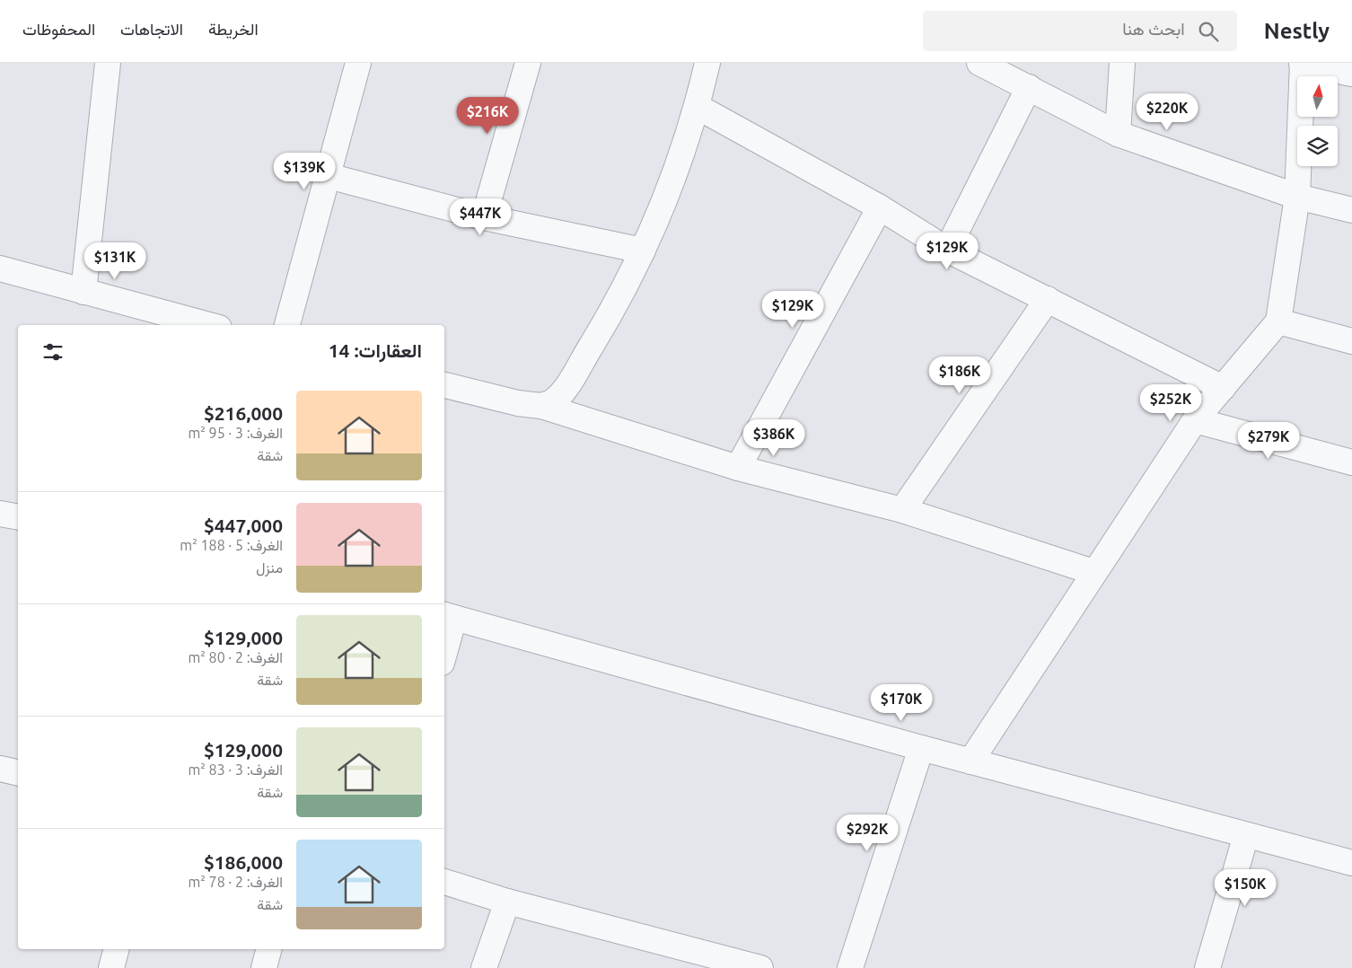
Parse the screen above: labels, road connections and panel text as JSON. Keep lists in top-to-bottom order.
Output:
{
  "north": "top",
  "page": {
    "header": "Nestly",
    "search": "ابحث هنا",
    "nav": ["الخريطة", "الاتجاهات", "المحفوظات"],
    "price": [
      "$220K",
      "$216K",
      "$139K",
      "$447K",
      "$129K",
      "$131K",
      "$129K",
      "$186K",
      "$252K",
      "$386K",
      "$279K",
      "$170K",
      "$292K",
      "$150K"
    ],
    "heading": "العقارات: 14",
    "list": [
      {
        "name": "$216,000",
        "note": "الغرف: 3 · 95 m² · شقة"
      },
      {
        "name": "$447,000",
        "note": "الغرف: 5 · 188 m² · منزل"
      },
      {
        "name": "$129,000",
        "note": "الغرف: 2 · 80 m² · شقة"
      },
      {
        "name": "$129,000",
        "note": "الغرف: 3 · 83 m² · شقة"
      },
      {
        "name": "$186,000",
        "note": "الغرف: 2 · 78 m² · شقة"
      }
    ]
  }
}
